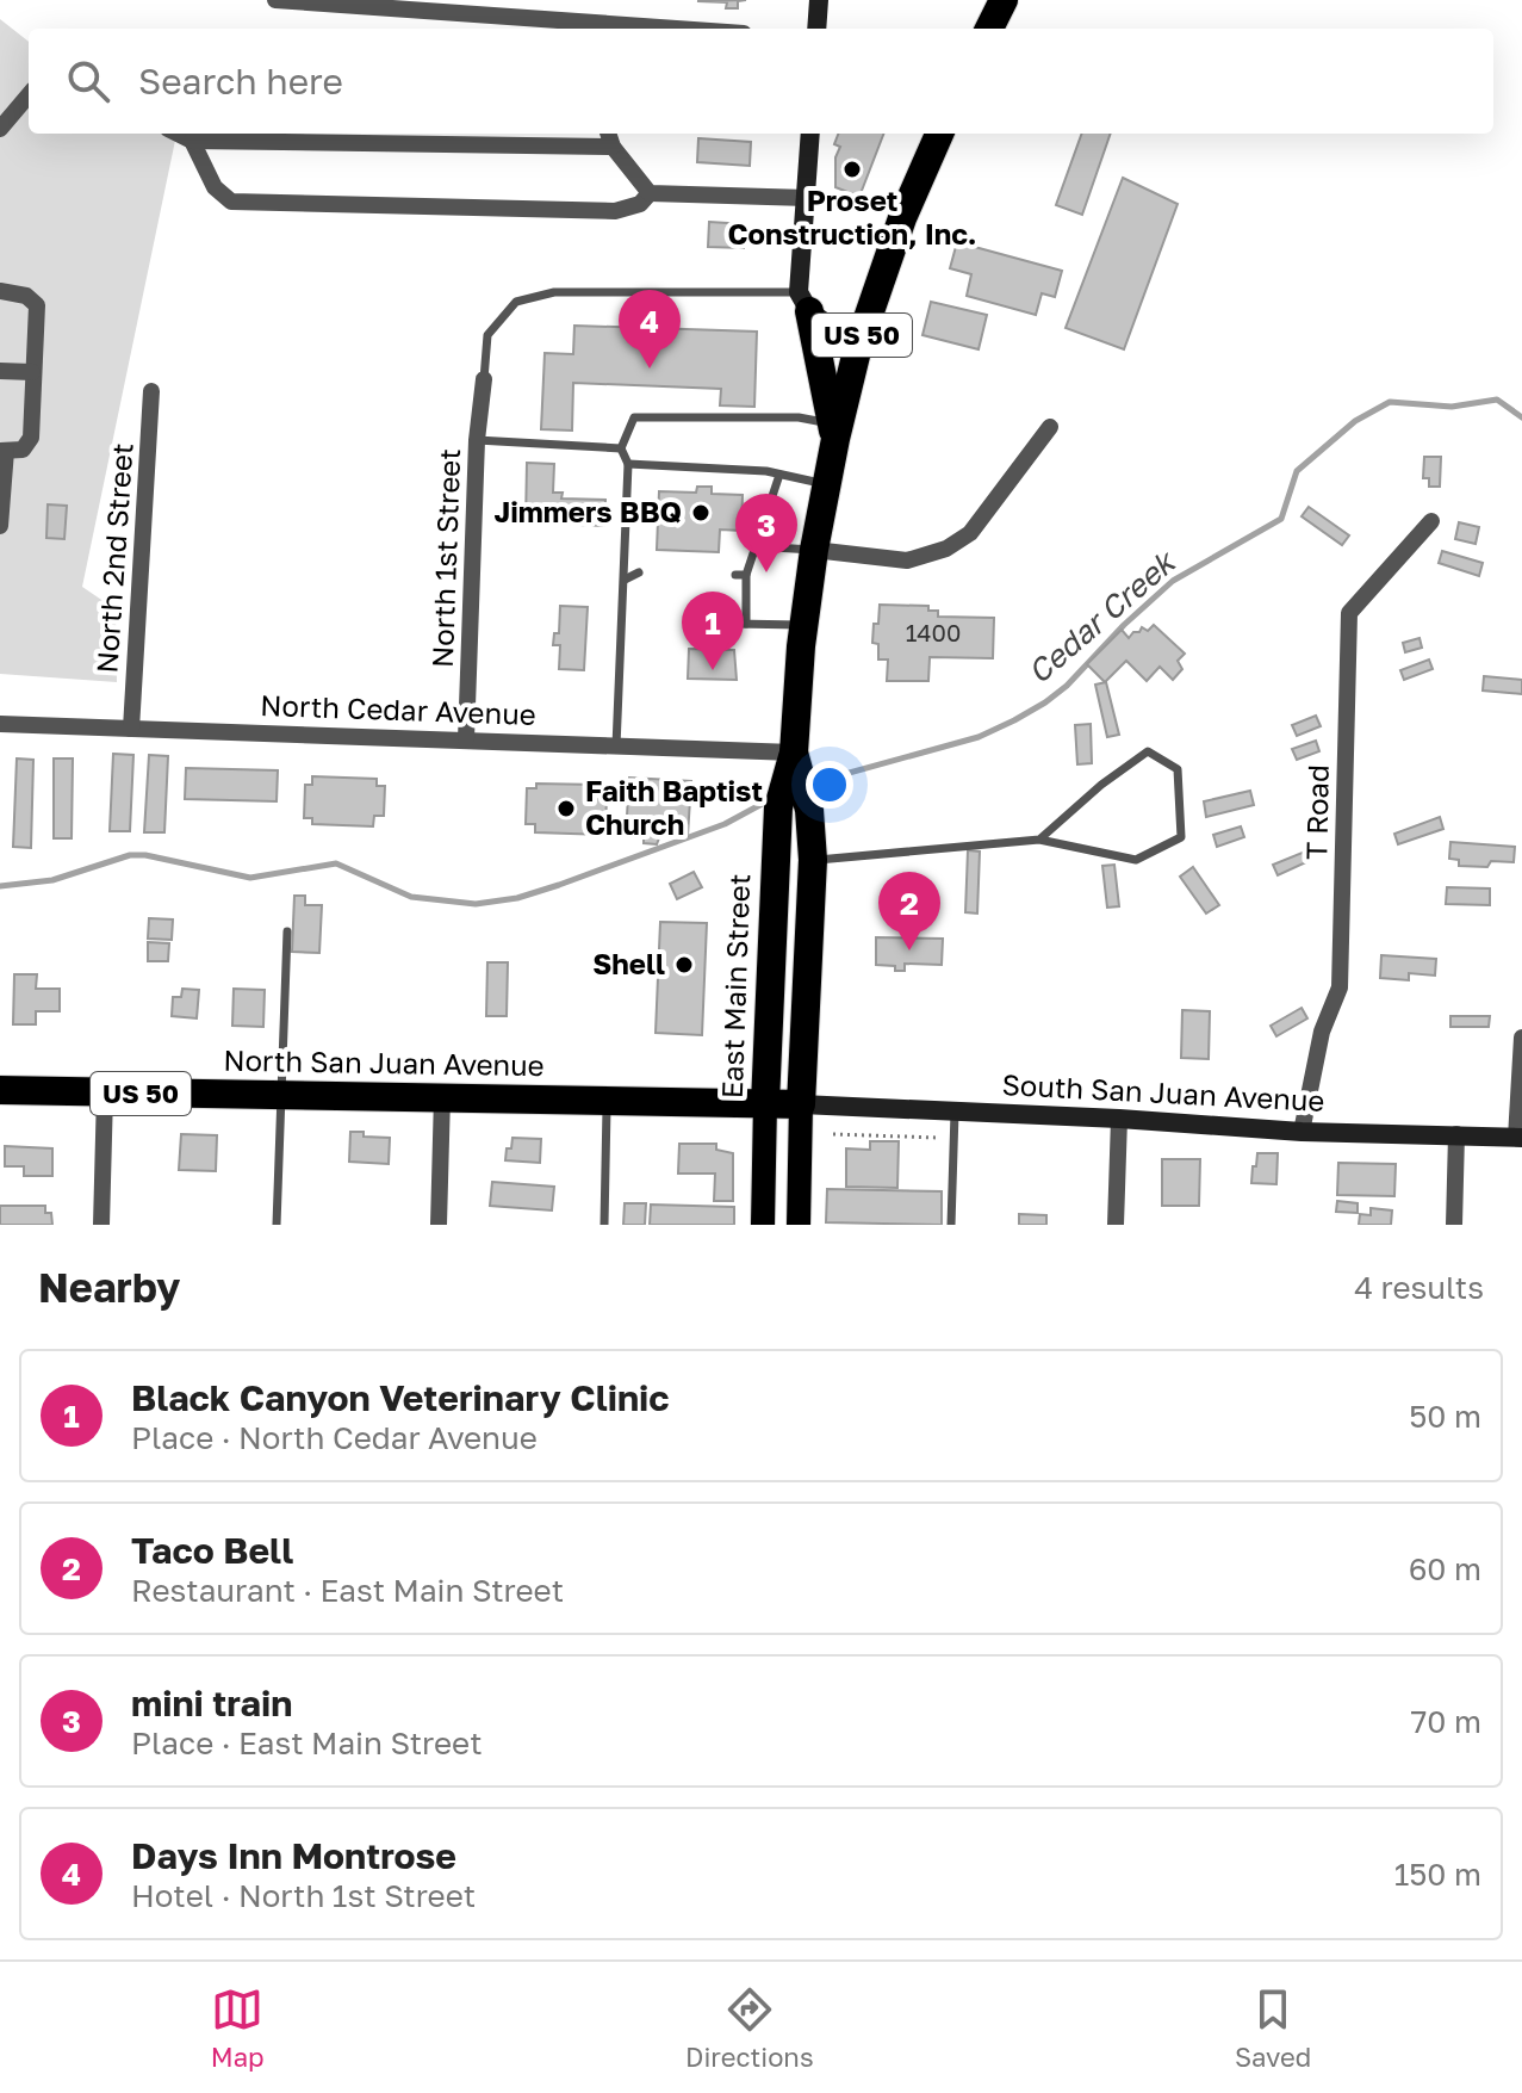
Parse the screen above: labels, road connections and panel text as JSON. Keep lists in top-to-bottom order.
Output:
{
  "streets": {
    "highway": ["US 50", "East Main Street", "North San Juan Avenue"],
    "street": [
      "North 2nd Street",
      "North 1st Street",
      "North Cedar Avenue",
      "T Road",
      "South San Juan Avenue"
    ]
  },
  "crossings": [
    ["US 50", "East Main Street"],
    ["US 50", "North San Juan Avenue"],
    ["US 50", "South San Juan Avenue"],
    ["North 2nd Street", "North Cedar Avenue"],
    ["North 1st Street", "North Cedar Avenue"],
    ["North Cedar Avenue", "East Main Street"],
    ["T Road", "South San Juan Avenue"],
    ["East Main Street", "North San Juan Avenue"],
    ["East Main Street", "South San Juan Avenue"]
  ],
  "water": ["Cedar Creek"],
  "places": [
    "Proset Construction, Inc.",
    "Jimmers BBQ",
    "Faith Baptist Church",
    "Shell"
  ],
  "house_numbers": ["1400"],
  "page": {
    "search": "Search here",
    "pins": [
      "4",
      "3",
      "1",
      "2"
    ],
    "heading": ["Nearby", "4 results"],
    "list": [
      {
        "mark": "1",
        "name": "Black Canyon Veterinary Clinic",
        "note": "Place · North Cedar Avenue",
        "value": "50 m"
      },
      {
        "mark": "2",
        "name": "Taco Bell",
        "note": "Restaurant · East Main Street",
        "value": "60 m"
      },
      {
        "mark": "3",
        "name": "mini train",
        "note": "Place · East Main Street",
        "value": "70 m"
      },
      {
        "mark": "4",
        "name": "Days Inn Montrose",
        "note": "Hotel · North 1st Street",
        "value": "150 m"
      }
    ],
    "nav": ["Map", "Directions", "Saved"]
  }
}
